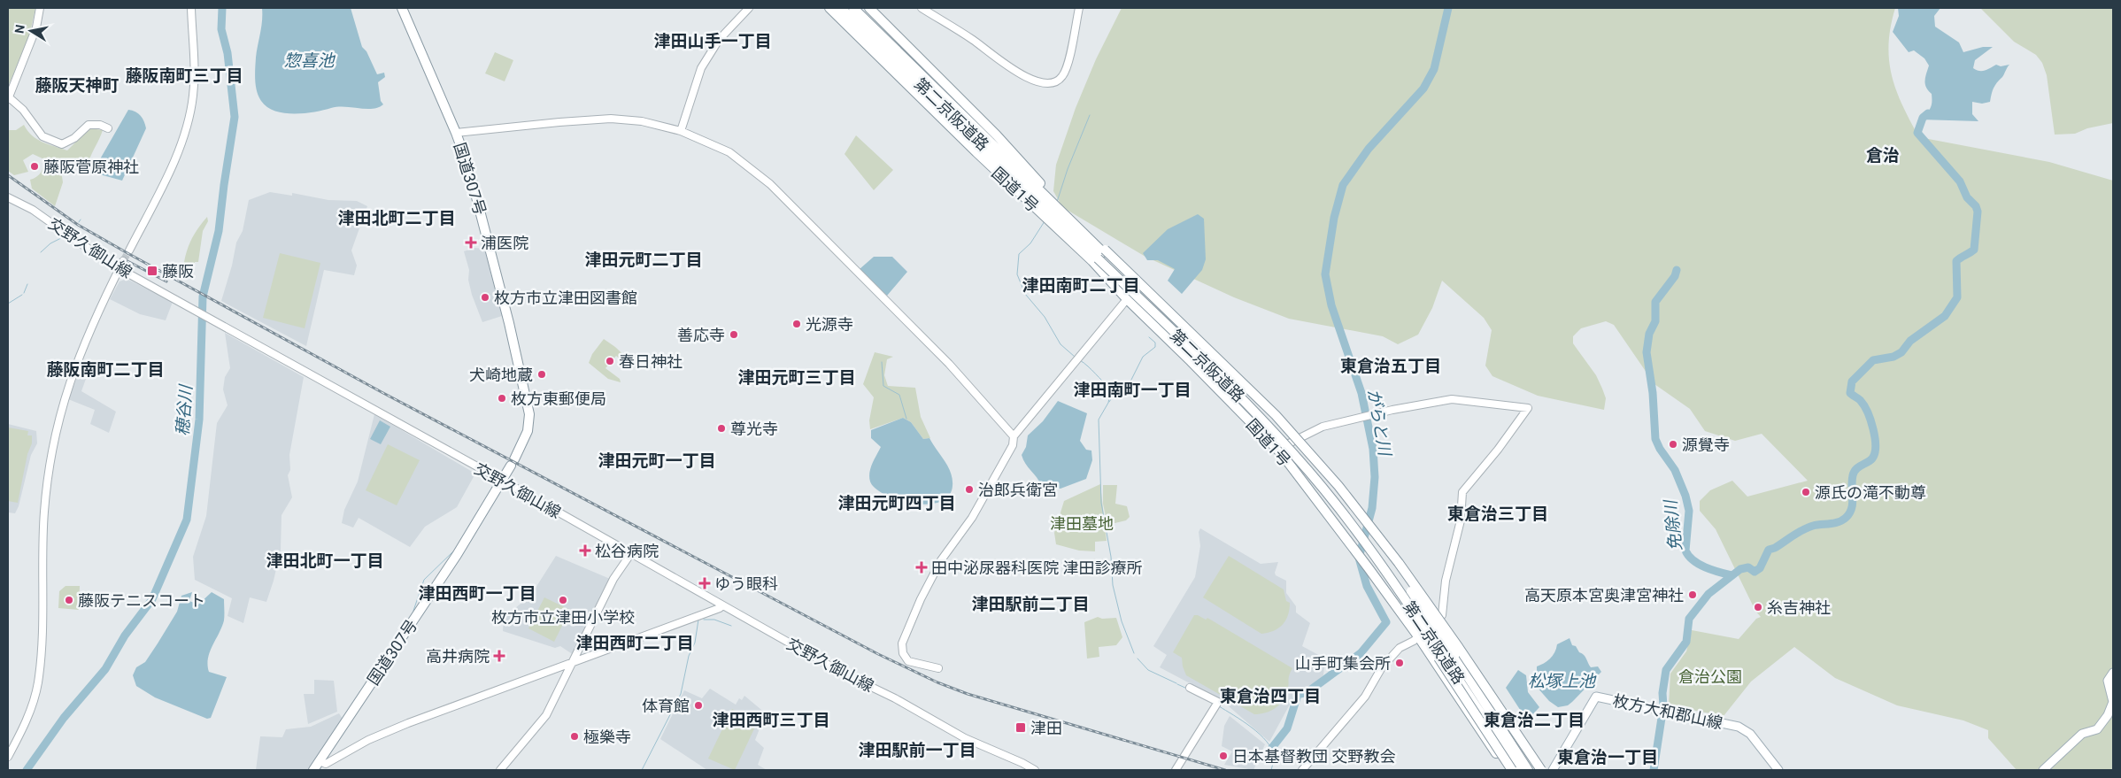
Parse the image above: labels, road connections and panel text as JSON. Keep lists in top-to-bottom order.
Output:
{
  "streets": {
    "highway": ["第二京阪道路", "国道307号", "国道1号"],
    "main road": ["枚方大和郡山線"],
    "street": ["交野久御山線"]
  },
  "crossings": [
    ["第二京阪道路", "国道1号"],
    ["国道307号", "交野久御山線"]
  ],
  "districts": [
    "津田山手一丁目",
    "藤阪南町三丁目",
    "藤阪天神町",
    "倉治",
    "津田北町二丁目",
    "津田元町二丁目",
    "津田南町二丁目",
    "東倉治五丁目",
    "藤阪南町二丁目",
    "津田元町三丁目",
    "津田南町一丁目",
    "津田元町一丁目",
    "津田元町四丁目",
    "東倉治三丁目",
    "津田北町一丁目",
    "津田西町一丁目",
    "津田駅前二丁目",
    "津田西町二丁目",
    "東倉治四丁目",
    "津田西町三丁目",
    "東倉治二丁目",
    "津田駅前一丁目",
    "東倉治一丁目"
  ],
  "water": [
    "惣喜池",
    "穂谷川",
    "がらと川",
    "免除川",
    "松塚上池"
  ],
  "parks": ["津田墓地", "倉治公園"],
  "places": {
    "other": [
      "藤阪菅原神社",
      "枚方市立津田図書館",
      "光源寺",
      "善応寺",
      "春日神社",
      "犬崎地蔵",
      "枚方東郵便局",
      "尊光寺",
      "源覺寺",
      "治郎兵衛宮",
      "源氏の滝不動尊",
      "高天原本宮奥津宮神社",
      "藤阪テニスコート",
      "枚方市立津田小学校",
      "糸吉神社",
      "山手町集会所",
      "体育館",
      "極樂寺",
      "日本基督教団 交野教会"
    ],
    "health": [
      "浦医院",
      "松谷病院",
      "田中泌尿器科医院 津田診療所",
      "ゆう眼科",
      "高井病院"
    ],
    "transit": ["藤阪", "津田"]
  },
  "north": "left"
}
